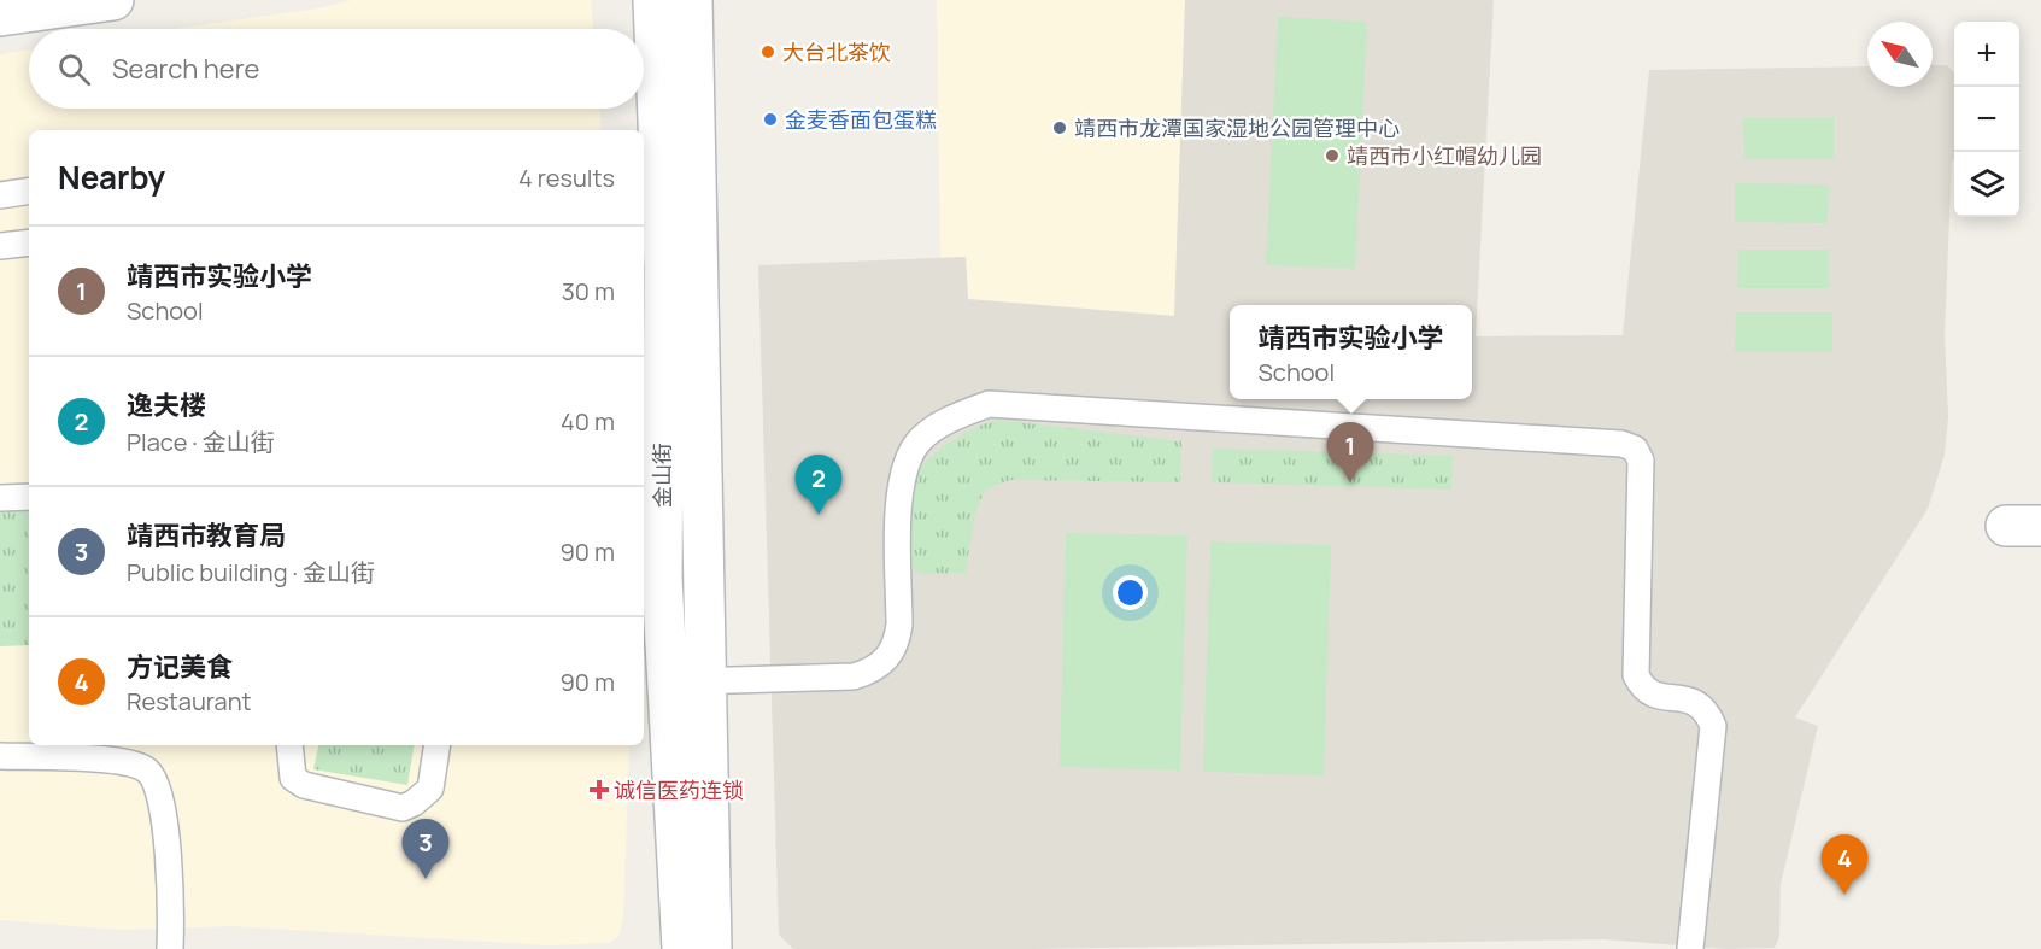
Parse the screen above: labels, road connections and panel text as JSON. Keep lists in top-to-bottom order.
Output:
{
  "streets": {
    "main road": ["金山街"]
  },
  "places": {
    "other": [
      "大台北茶饮",
      "金麦香面包蛋糕",
      "靖西市龙潭国家湿地公园管理中心",
      "靖西市小红帽幼儿园"
    ],
    "health": ["诚信医药连锁"]
  },
  "north": "top left",
  "page": {
    "map_buttons": ["+", "−"],
    "search": "Search here",
    "heading": ["Nearby", "4 results"],
    "list": [
      {
        "mark": "1",
        "name": "靖西市实验小学",
        "note": "School",
        "value": "30 m"
      },
      {
        "mark": "2",
        "name": "逸夫楼",
        "note": "Place · 金山街",
        "value": "40 m"
      },
      {
        "mark": "3",
        "name": "靖西市教育局",
        "note": "Public building · 金山街",
        "value": "90 m"
      },
      {
        "mark": "4",
        "name": "方记美食",
        "note": "Restaurant",
        "value": "90 m"
      }
    ],
    "popup": ["靖西市实验小学", "School"],
    "pins": [
      "1",
      "2",
      "3",
      "4"
    ]
  }
}
